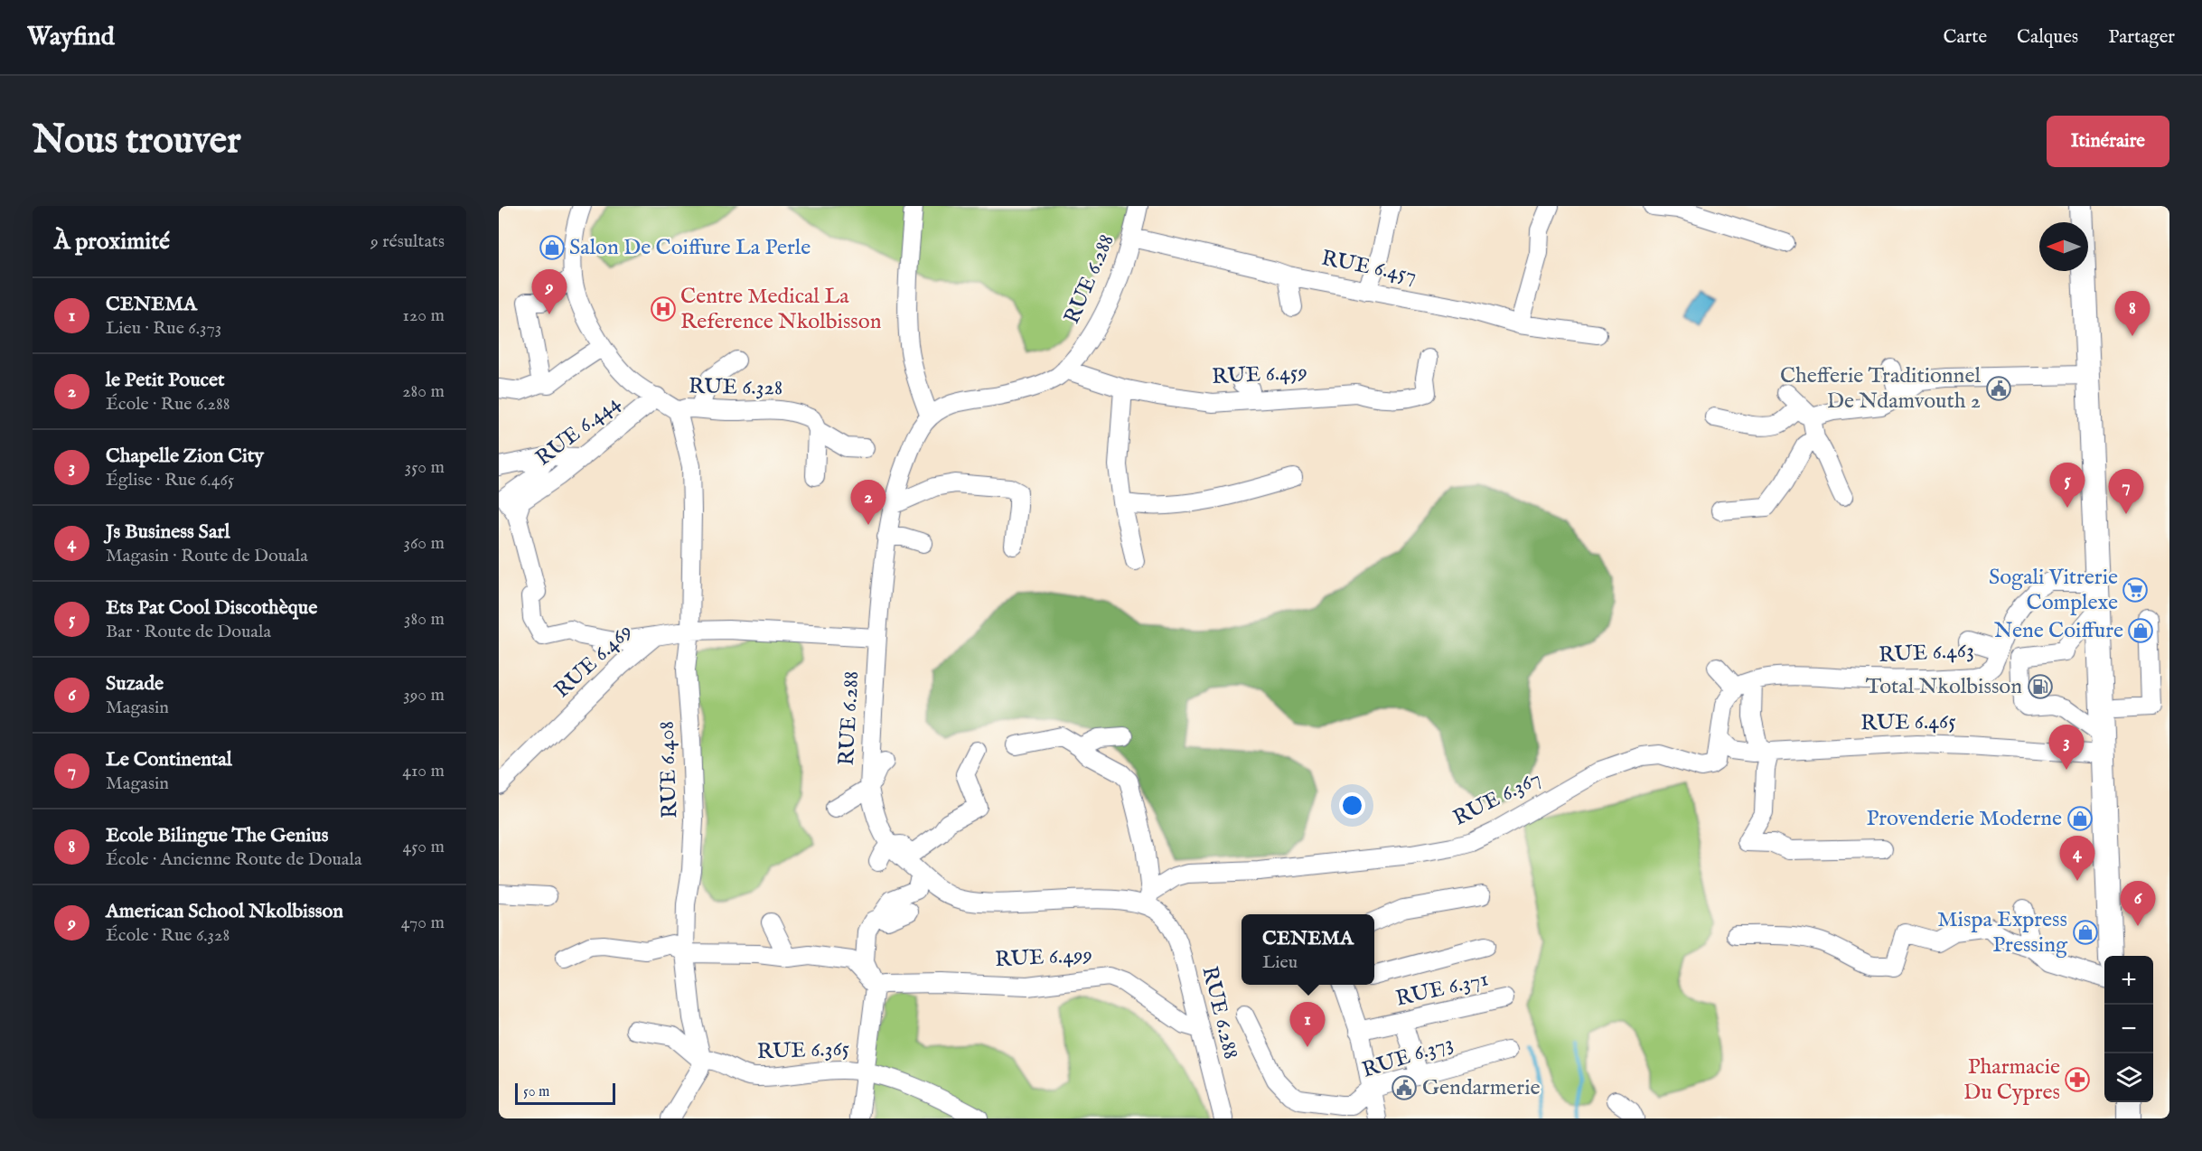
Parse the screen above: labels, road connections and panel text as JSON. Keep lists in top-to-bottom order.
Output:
{
  "streets": {
    "street": [
      "RUE 6.457",
      "RUE 6.288",
      "RUE 6.459",
      "RUE 6.328",
      "RUE 6.444",
      "RUE 6.463",
      "RUE 6.469",
      "RUE 6.465",
      "RUE 6.408",
      "RUE 6.367",
      "RUE 6.499",
      "RUE 6.371",
      "RUE 6.365",
      "RUE 6.373"
    ]
  },
  "crossings": [
    ["RUE 6.457", "RUE 6.288"],
    ["RUE 6.288", "RUE 6.459"],
    ["RUE 6.288", "RUE 6.469"],
    ["RUE 6.288", "RUE 6.367"],
    ["RUE 6.288", "RUE 6.499"],
    ["RUE 6.328", "RUE 6.444"],
    ["RUE 6.328", "RUE 6.408"],
    ["RUE 6.463", "RUE 6.367"],
    ["RUE 6.469", "RUE 6.408"],
    ["RUE 6.465", "RUE 6.367"],
    ["RUE 6.408", "RUE 6.365"]
  ],
  "places": {
    "shop": [
      "Salon De Coiffure La Perle",
      "Nene Coiffure",
      "Provenderie Moderne",
      "Mispa Express Pressing"
    ],
    "hospital": ["Centre Medical La Reference Nkolbisson"],
    "public building": ["Chefferie Traditionnel De Ndamvouth 2", "Gendarmerie"],
    "supermarket": ["Sogali Vitrerie Complexe"],
    "fuel station": ["Total Nkolbisson"],
    "pharmacy": ["Pharmacie Du Cypres"]
  },
  "scale_bar": "50 m",
  "north": "left",
  "page": {
    "header": "Wayfind",
    "nav": ["Carte", "Calques", "Partager"],
    "buttons": "Itinéraire",
    "title": "Nous trouver",
    "heading": ["À proximité", "9 résultats"],
    "pins": [
      "9",
      "8",
      "5",
      "7",
      "2",
      "3",
      "4",
      "6",
      "1"
    ],
    "list": [
      {
        "mark": "1",
        "name": "CENEMA",
        "note": "Lieu · Rue 6.373",
        "value": "120 m"
      },
      {
        "mark": "2",
        "name": "le Petit Poucet",
        "note": "École · Rue 6.288",
        "value": "280 m"
      },
      {
        "mark": "3",
        "name": "Chapelle Zion City",
        "note": "Église · Rue 6.465",
        "value": "350 m"
      },
      {
        "mark": "4",
        "name": "Js Business Sarl",
        "note": "Magasin · Route de Douala",
        "value": "360 m"
      },
      {
        "mark": "5",
        "name": "Ets Pat Cool Discothèque",
        "note": "Bar · Route de Douala",
        "value": "380 m"
      },
      {
        "mark": "6",
        "name": "Suzade",
        "note": "Magasin",
        "value": "390 m"
      },
      {
        "mark": "7",
        "name": "Le Continental",
        "note": "Magasin",
        "value": "410 m"
      },
      {
        "mark": "8",
        "name": "Ecole Bilingue The Genius",
        "note": "École · Ancienne Route de Douala",
        "value": "450 m"
      },
      {
        "mark": "9",
        "name": "American School Nkolbisson",
        "note": "École · Rue 6.328",
        "value": "470 m"
      }
    ],
    "popup": ["CENEMA", "Lieu"],
    "map_buttons": ["+", "−"],
    "scale": "50 m"
  }
}
